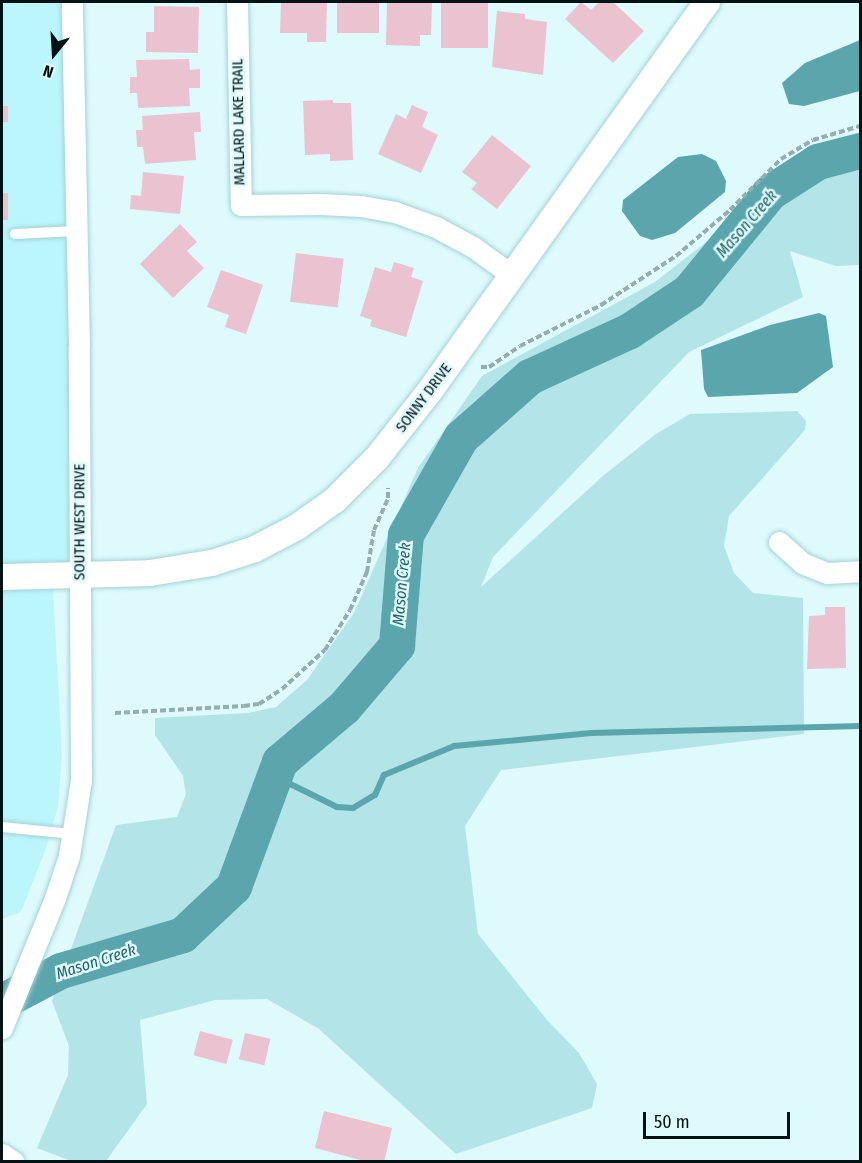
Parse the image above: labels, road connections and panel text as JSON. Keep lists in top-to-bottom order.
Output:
{
  "streets": {
    "street": ["MALLARD LAKE TRAIL", "SONNY DRIVE", "SOUTH WEST DRIVE"]
  },
  "crossings": [
    ["MALLARD LAKE TRAIL", "SONNY DRIVE"],
    ["SONNY DRIVE", "SOUTH WEST DRIVE"]
  ],
  "water": ["Mason Creek"],
  "scale_bar": "50 m",
  "north": "bottom"
}
